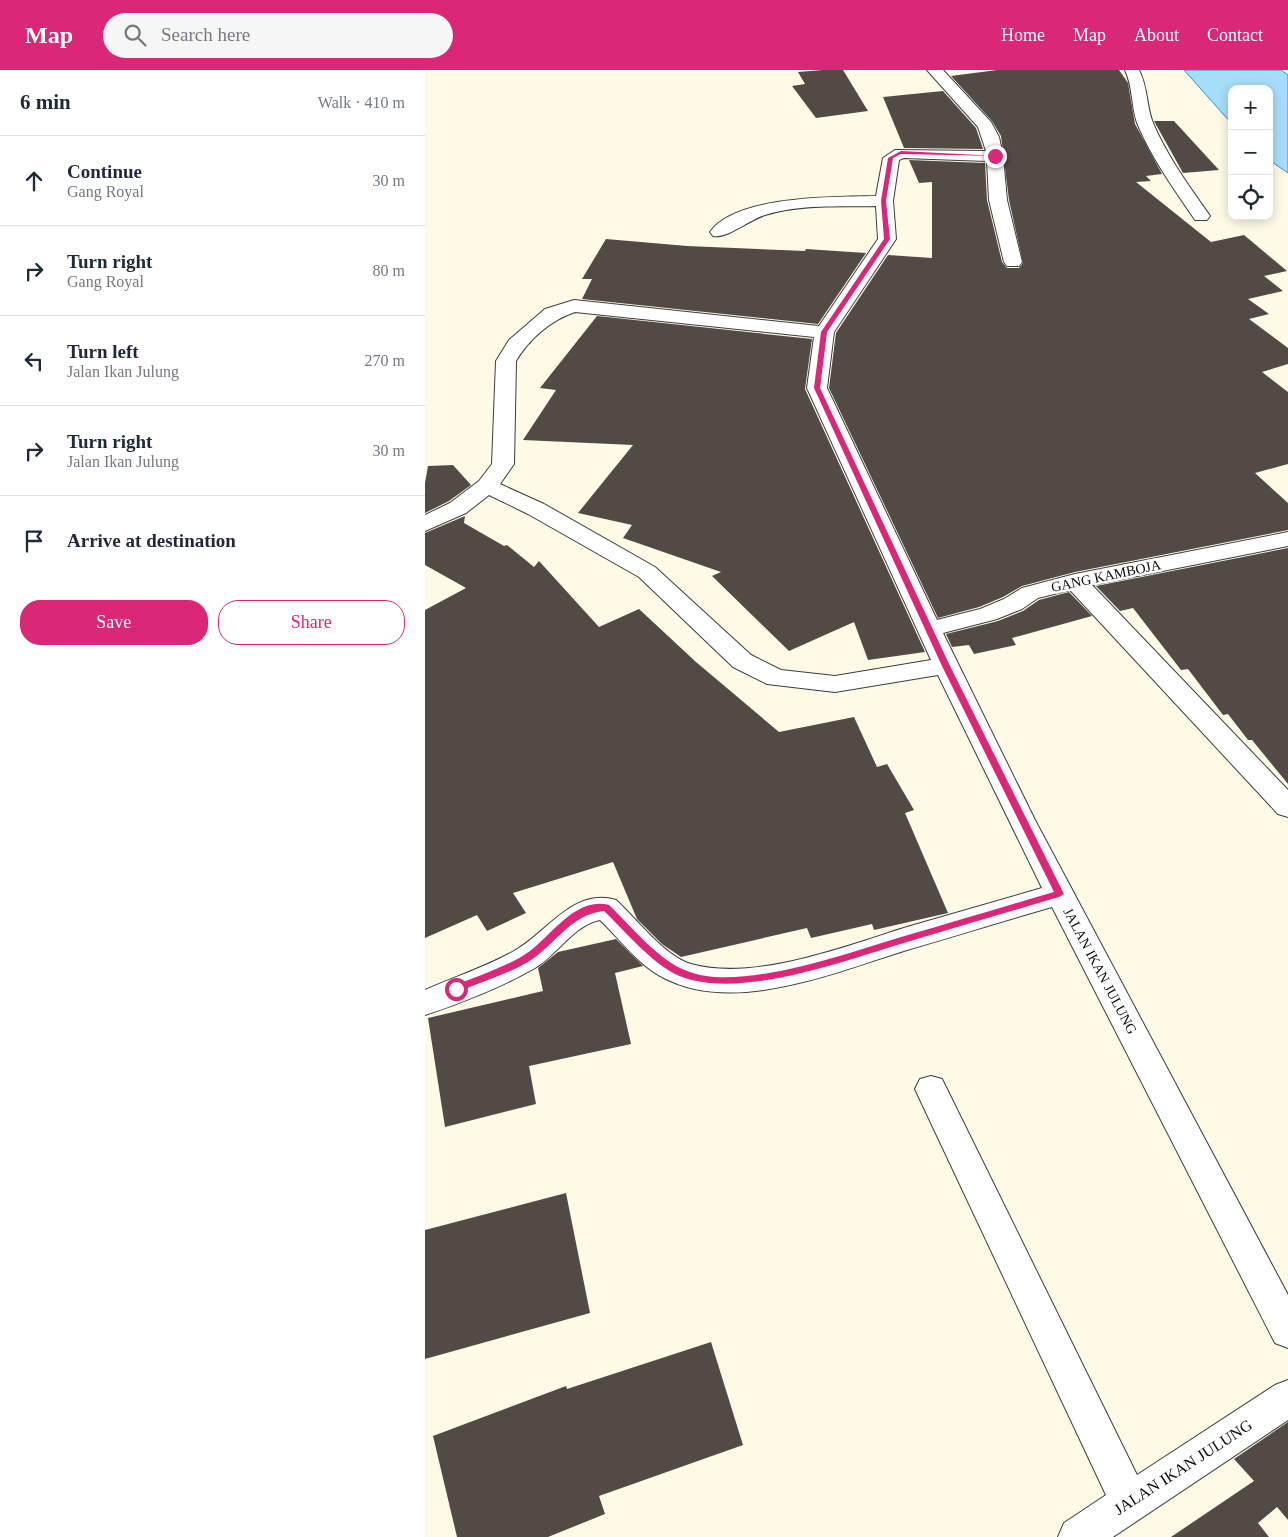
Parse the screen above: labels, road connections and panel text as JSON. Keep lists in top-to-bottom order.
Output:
{
  "streets": {
    "street": ["GANG KAMBOJA", "JALAN IKAN JULUNG"]
  },
  "crossings": [
    ["GANG KAMBOJA", "JALAN IKAN JULUNG"]
  ],
  "page": {
    "header": "Map",
    "search": "Search here",
    "nav": [
      "Home",
      "Map",
      "About",
      "Contact"
    ],
    "heading": ["6 min", "Walk · 410 m"],
    "map_buttons": ["+", "−"],
    "list": [
      ["Continue", "Gang Royal", "30 m"],
      ["Turn right", "Gang Royal", "80 m"],
      ["Turn left", "Jalan Ikan Julung", "270 m"],
      ["Turn right", "Jalan Ikan Julung", "30 m"],
      "Arrive at destination"
    ],
    "buttons": ["Save", "Share"]
  }
}
